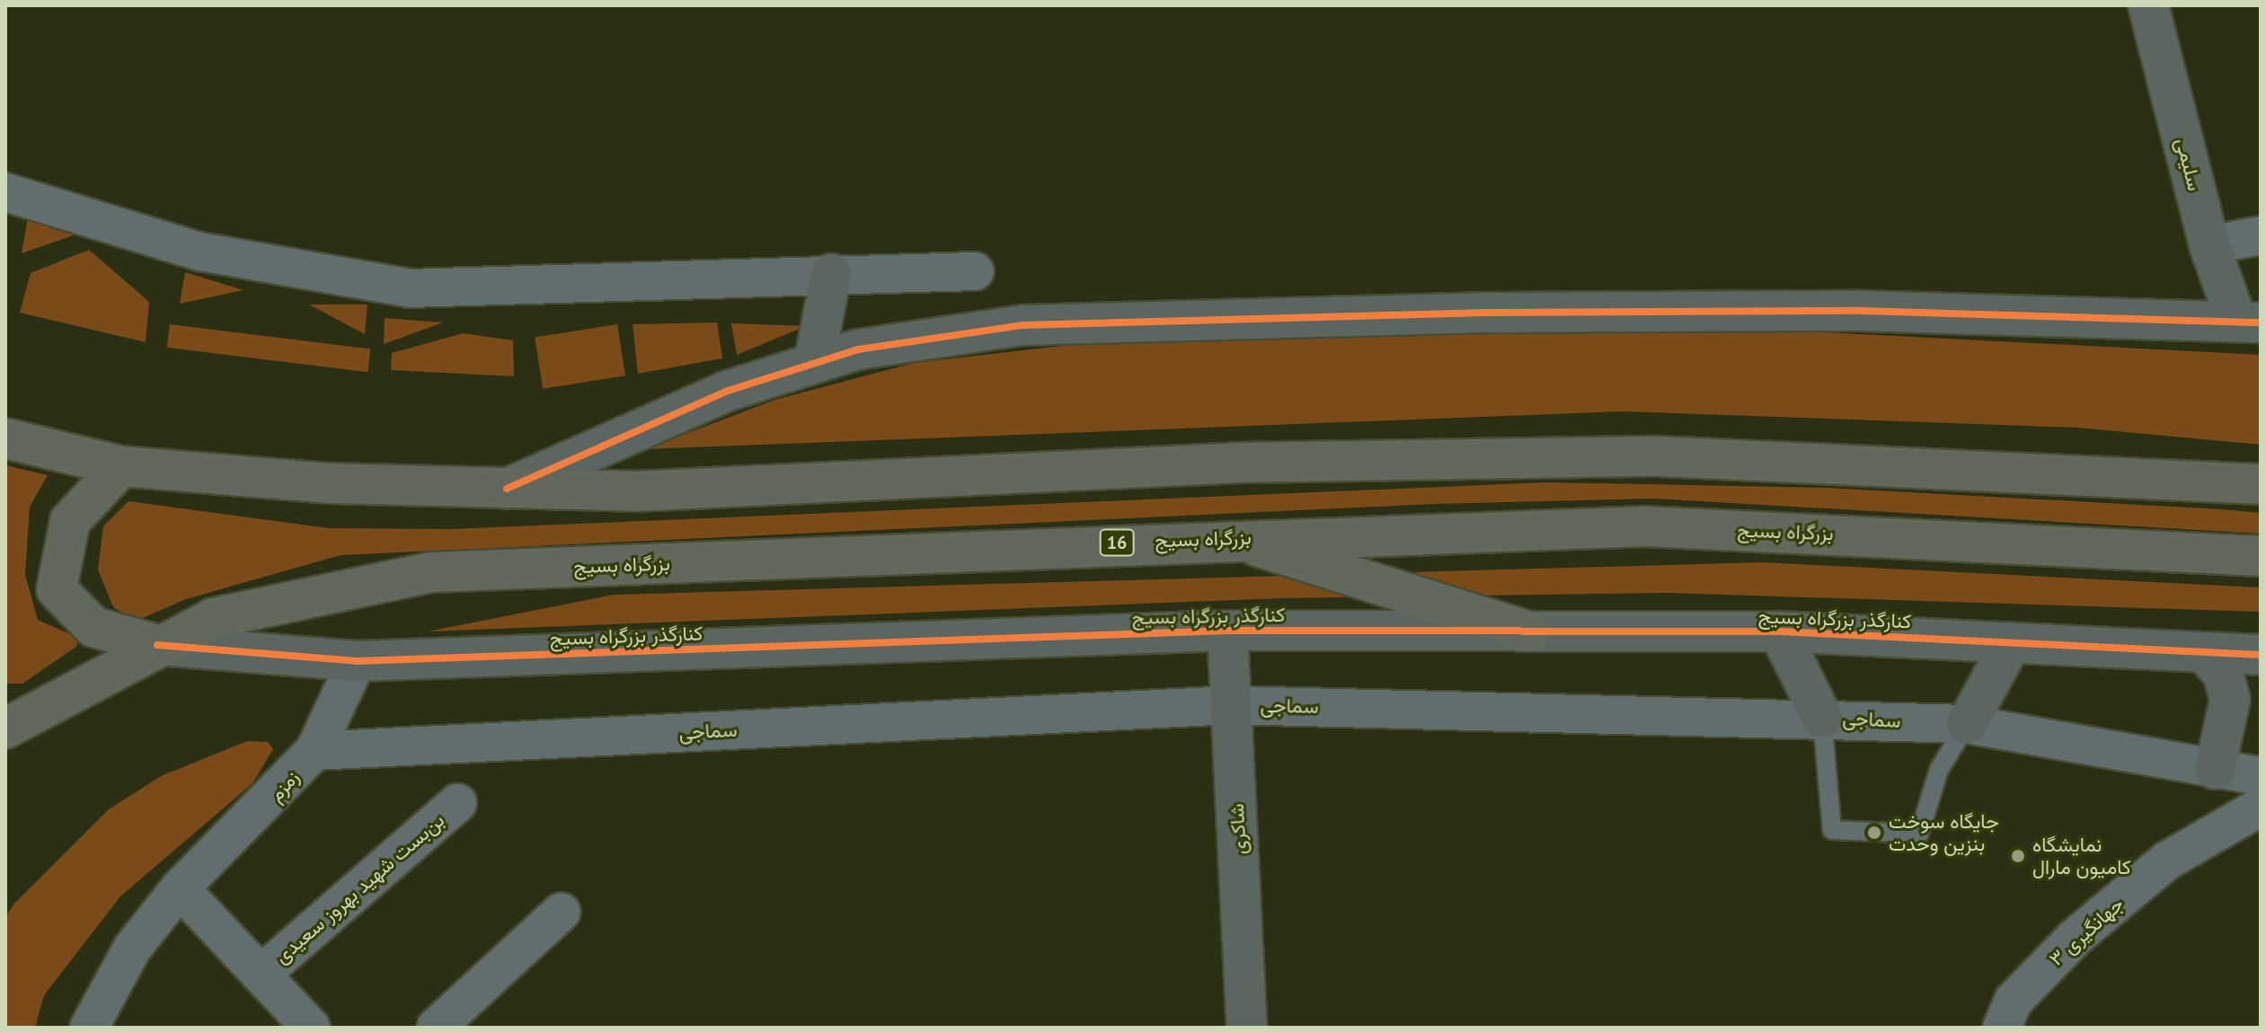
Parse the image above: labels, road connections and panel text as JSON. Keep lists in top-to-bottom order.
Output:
{
  "streets": {
    "highway": ["بزرگراه بسیج", "16"],
    "street": [
      "سلیمی",
      "کنارگذر بزرگراه بسیج",
      "سماجی",
      "زمزم",
      "شاکری",
      "بن‌بست شهید بهروز سعیدی",
      "جهانگیری ۳"
    ]
  },
  "crossings": [
    ["بزرگراه بسیج", "کنارگذر بزرگراه بسیج"],
    ["کنارگذر بزرگراه بسیج", "زمزم"],
    ["کنارگذر بزرگراه بسیج", "شاکری"],
    ["سماجی", "زمزم"],
    ["سماجی", "شاکری"]
  ],
  "places": ["جایگاه سوخت بنزین وحدت", "نمایشگاه کامیون مارال"]
}
